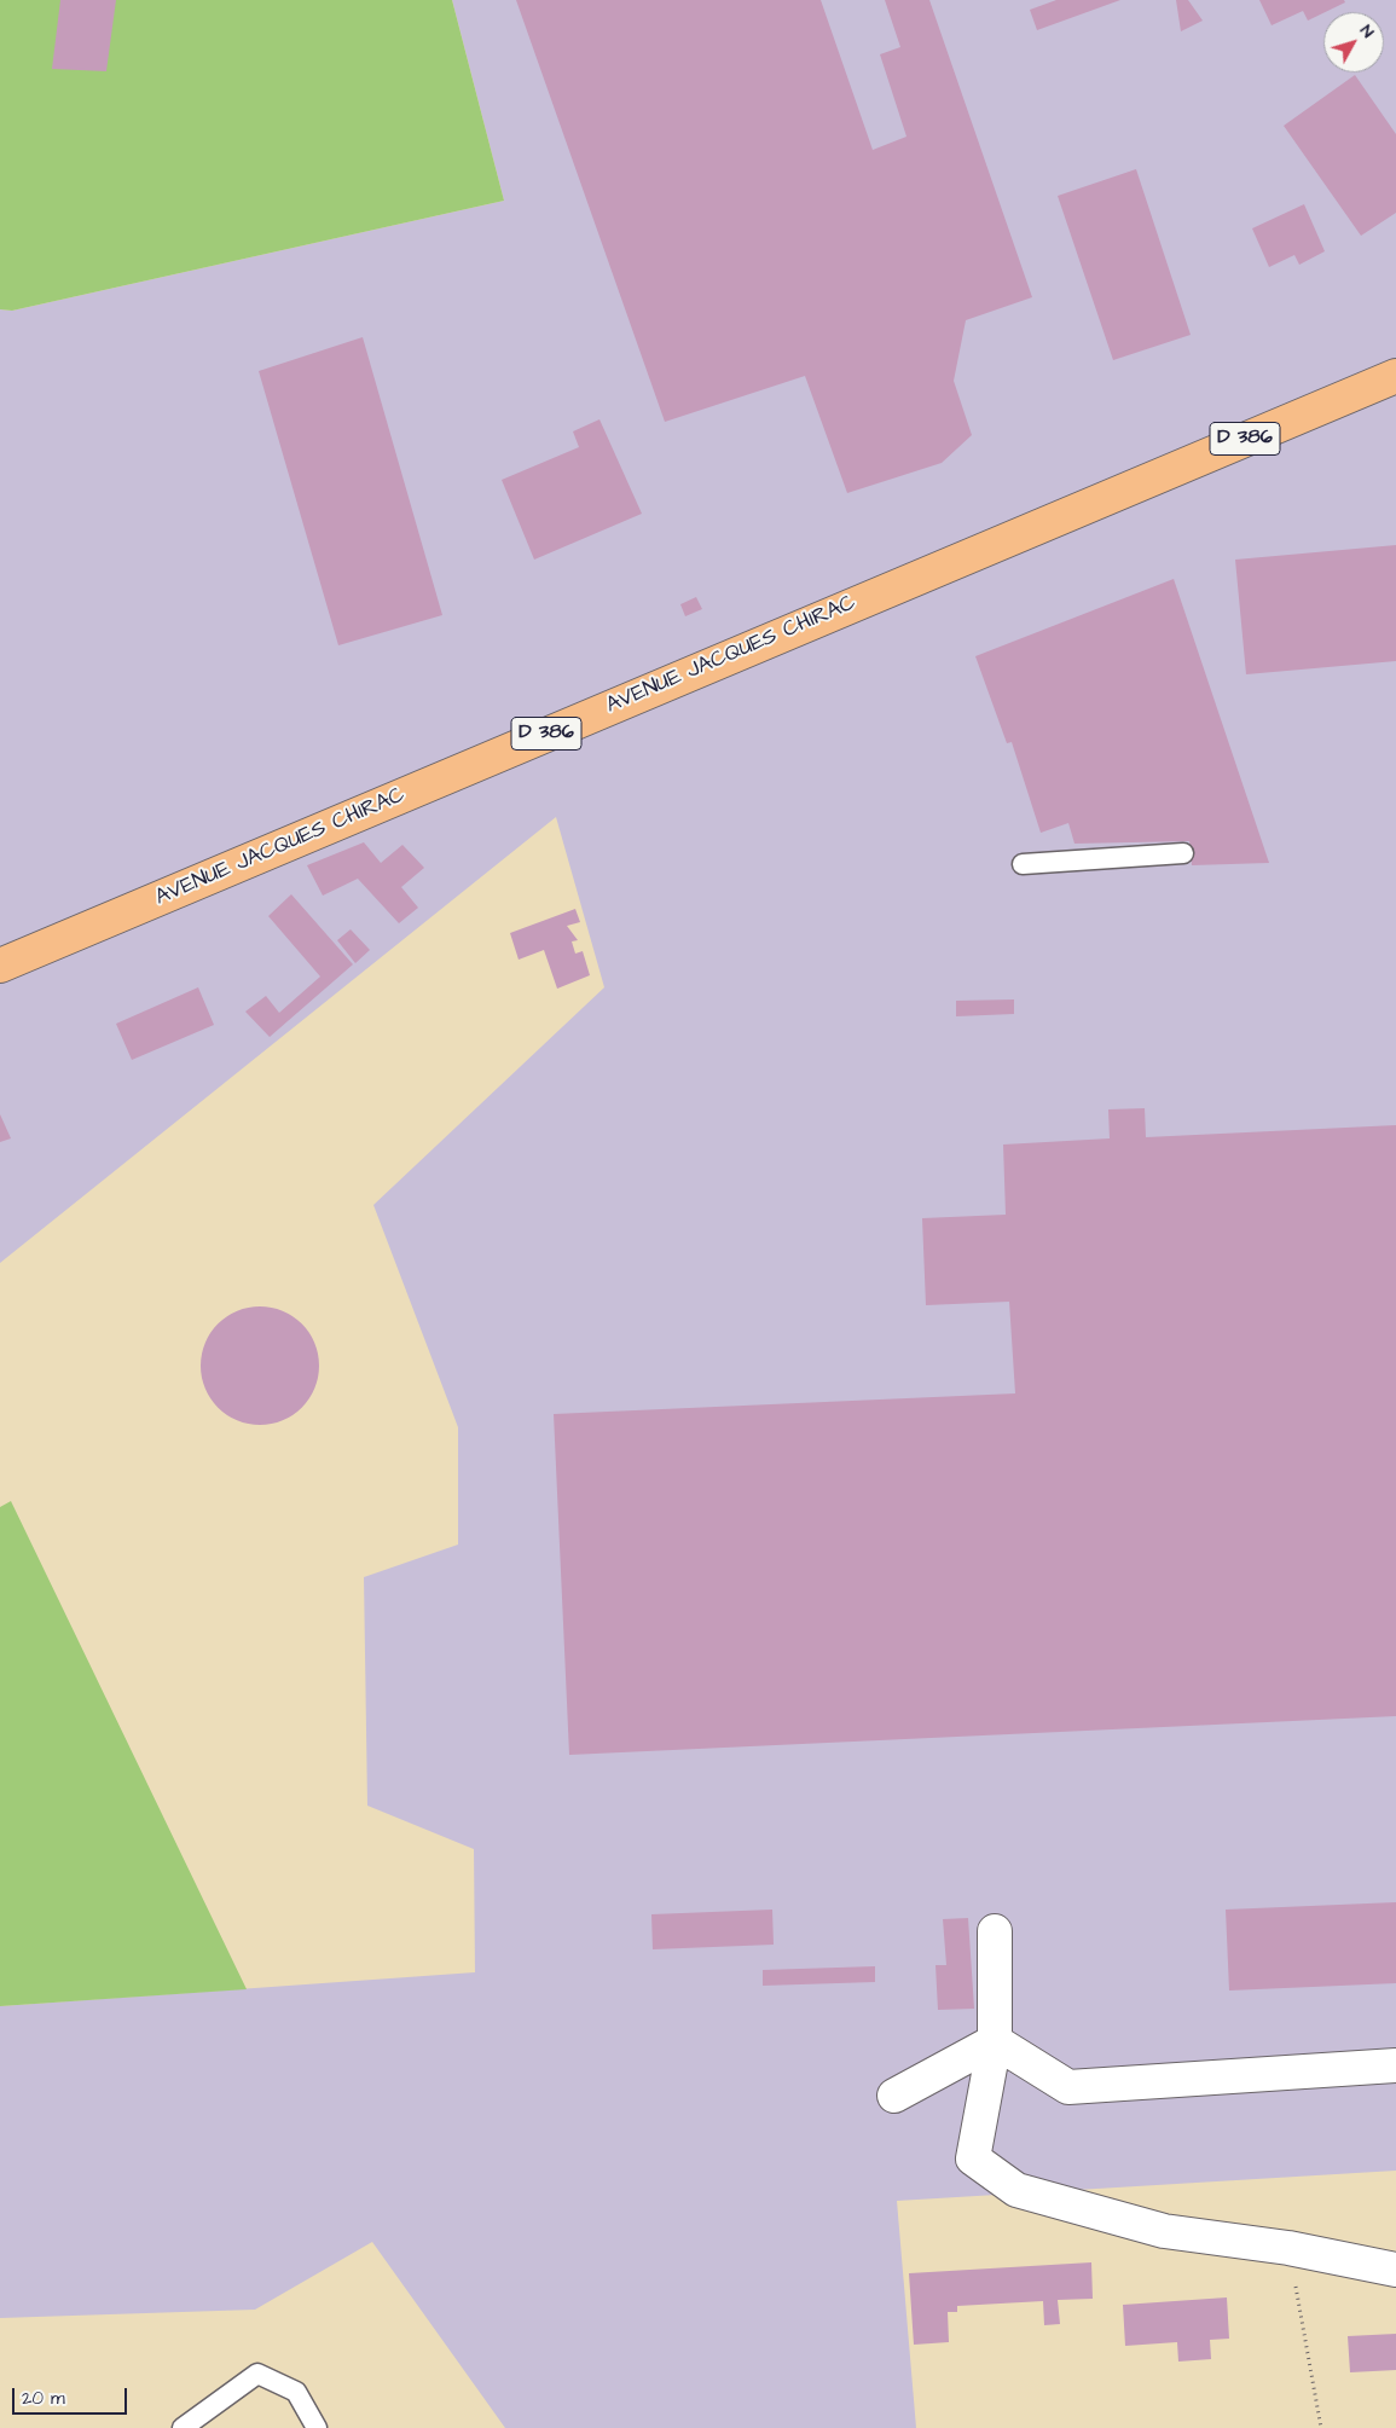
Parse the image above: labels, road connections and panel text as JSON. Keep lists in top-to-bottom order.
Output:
{
  "streets": {
    "main road": ["D 386", "AVENUE JACQUES CHIRAC"]
  },
  "scale_bar": "20 m",
  "north": "top right"
}
